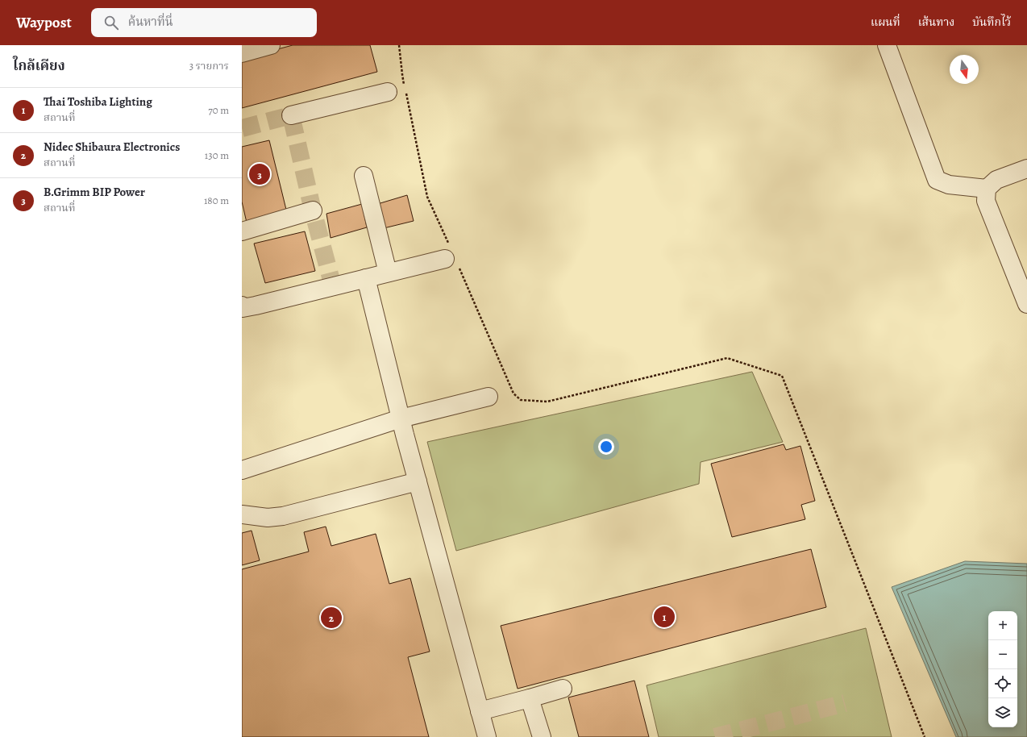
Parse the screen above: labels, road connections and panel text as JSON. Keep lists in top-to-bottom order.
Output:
{
  "north": "bottom",
  "page": {
    "header": "Waypost",
    "search": "ค้นหาที่นี่",
    "nav": ["แผนที่", "เส้นทาง", "บันทึกไว้"],
    "heading": ["ใกล้เคียง", "3 รายการ"],
    "list": [
      {
        "mark": "1",
        "name": "Thai Toshiba Lighting",
        "note": "สถานที่",
        "value": "70 m"
      },
      {
        "mark": "2",
        "name": "Nidec Shibaura Electronics",
        "note": "สถานที่",
        "value": "130 m"
      },
      {
        "mark": "3",
        "name": "B.Grimm BIP Power",
        "note": "สถานที่",
        "value": "180 m"
      }
    ],
    "pins": ["3", "1", "2"],
    "map_buttons": ["+", "−"]
  }
}
